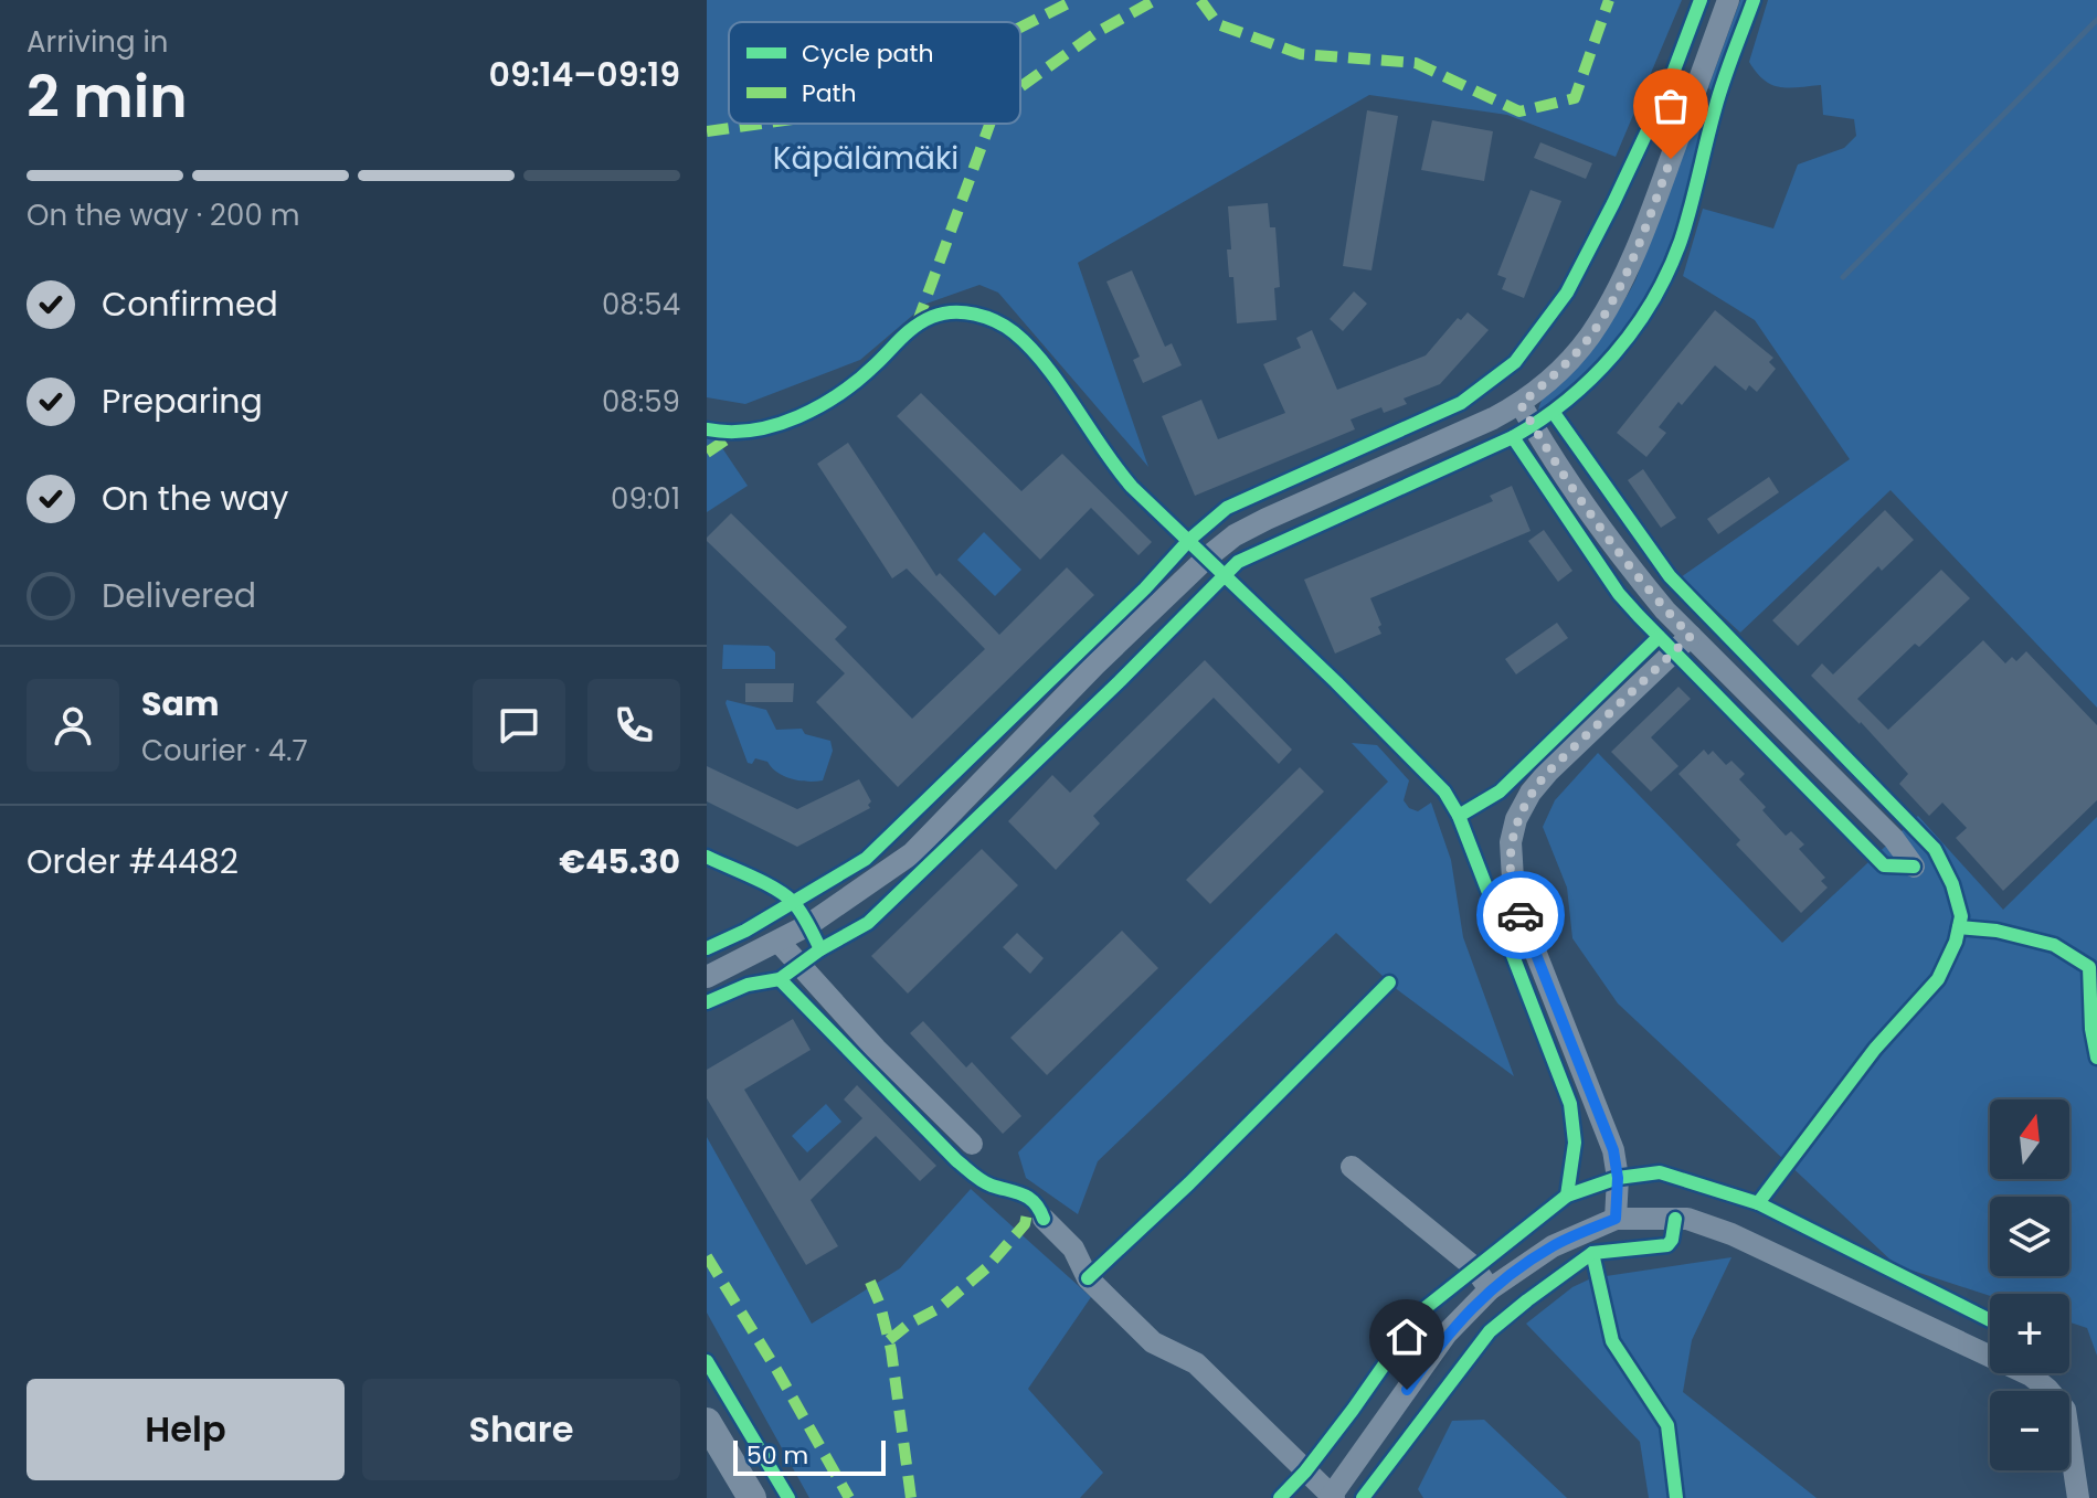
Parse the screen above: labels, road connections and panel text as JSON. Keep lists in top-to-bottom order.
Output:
{
  "parks": ["Käpälämäki"],
  "legend": ["Cycle path", "Path"],
  "scale_bar": "50 m",
  "north": "top",
  "page": {
    "heading": ["2 min", "Arriving in", "09:14–09:19"],
    "panel": [
      "Sam",
      "Courier · 4.7",
      "Order #4482",
      "€45.30"
    ],
    "bar": "On the way · 200 m",
    "list": [
      ["Confirmed", "08:54"],
      ["Preparing", "08:59"],
      ["On the way", "09:01"],
      "Delivered"
    ],
    "map_buttons": ["+", "−"],
    "buttons": ["Help", "Share"],
    "scale": "50 m"
  }
}
